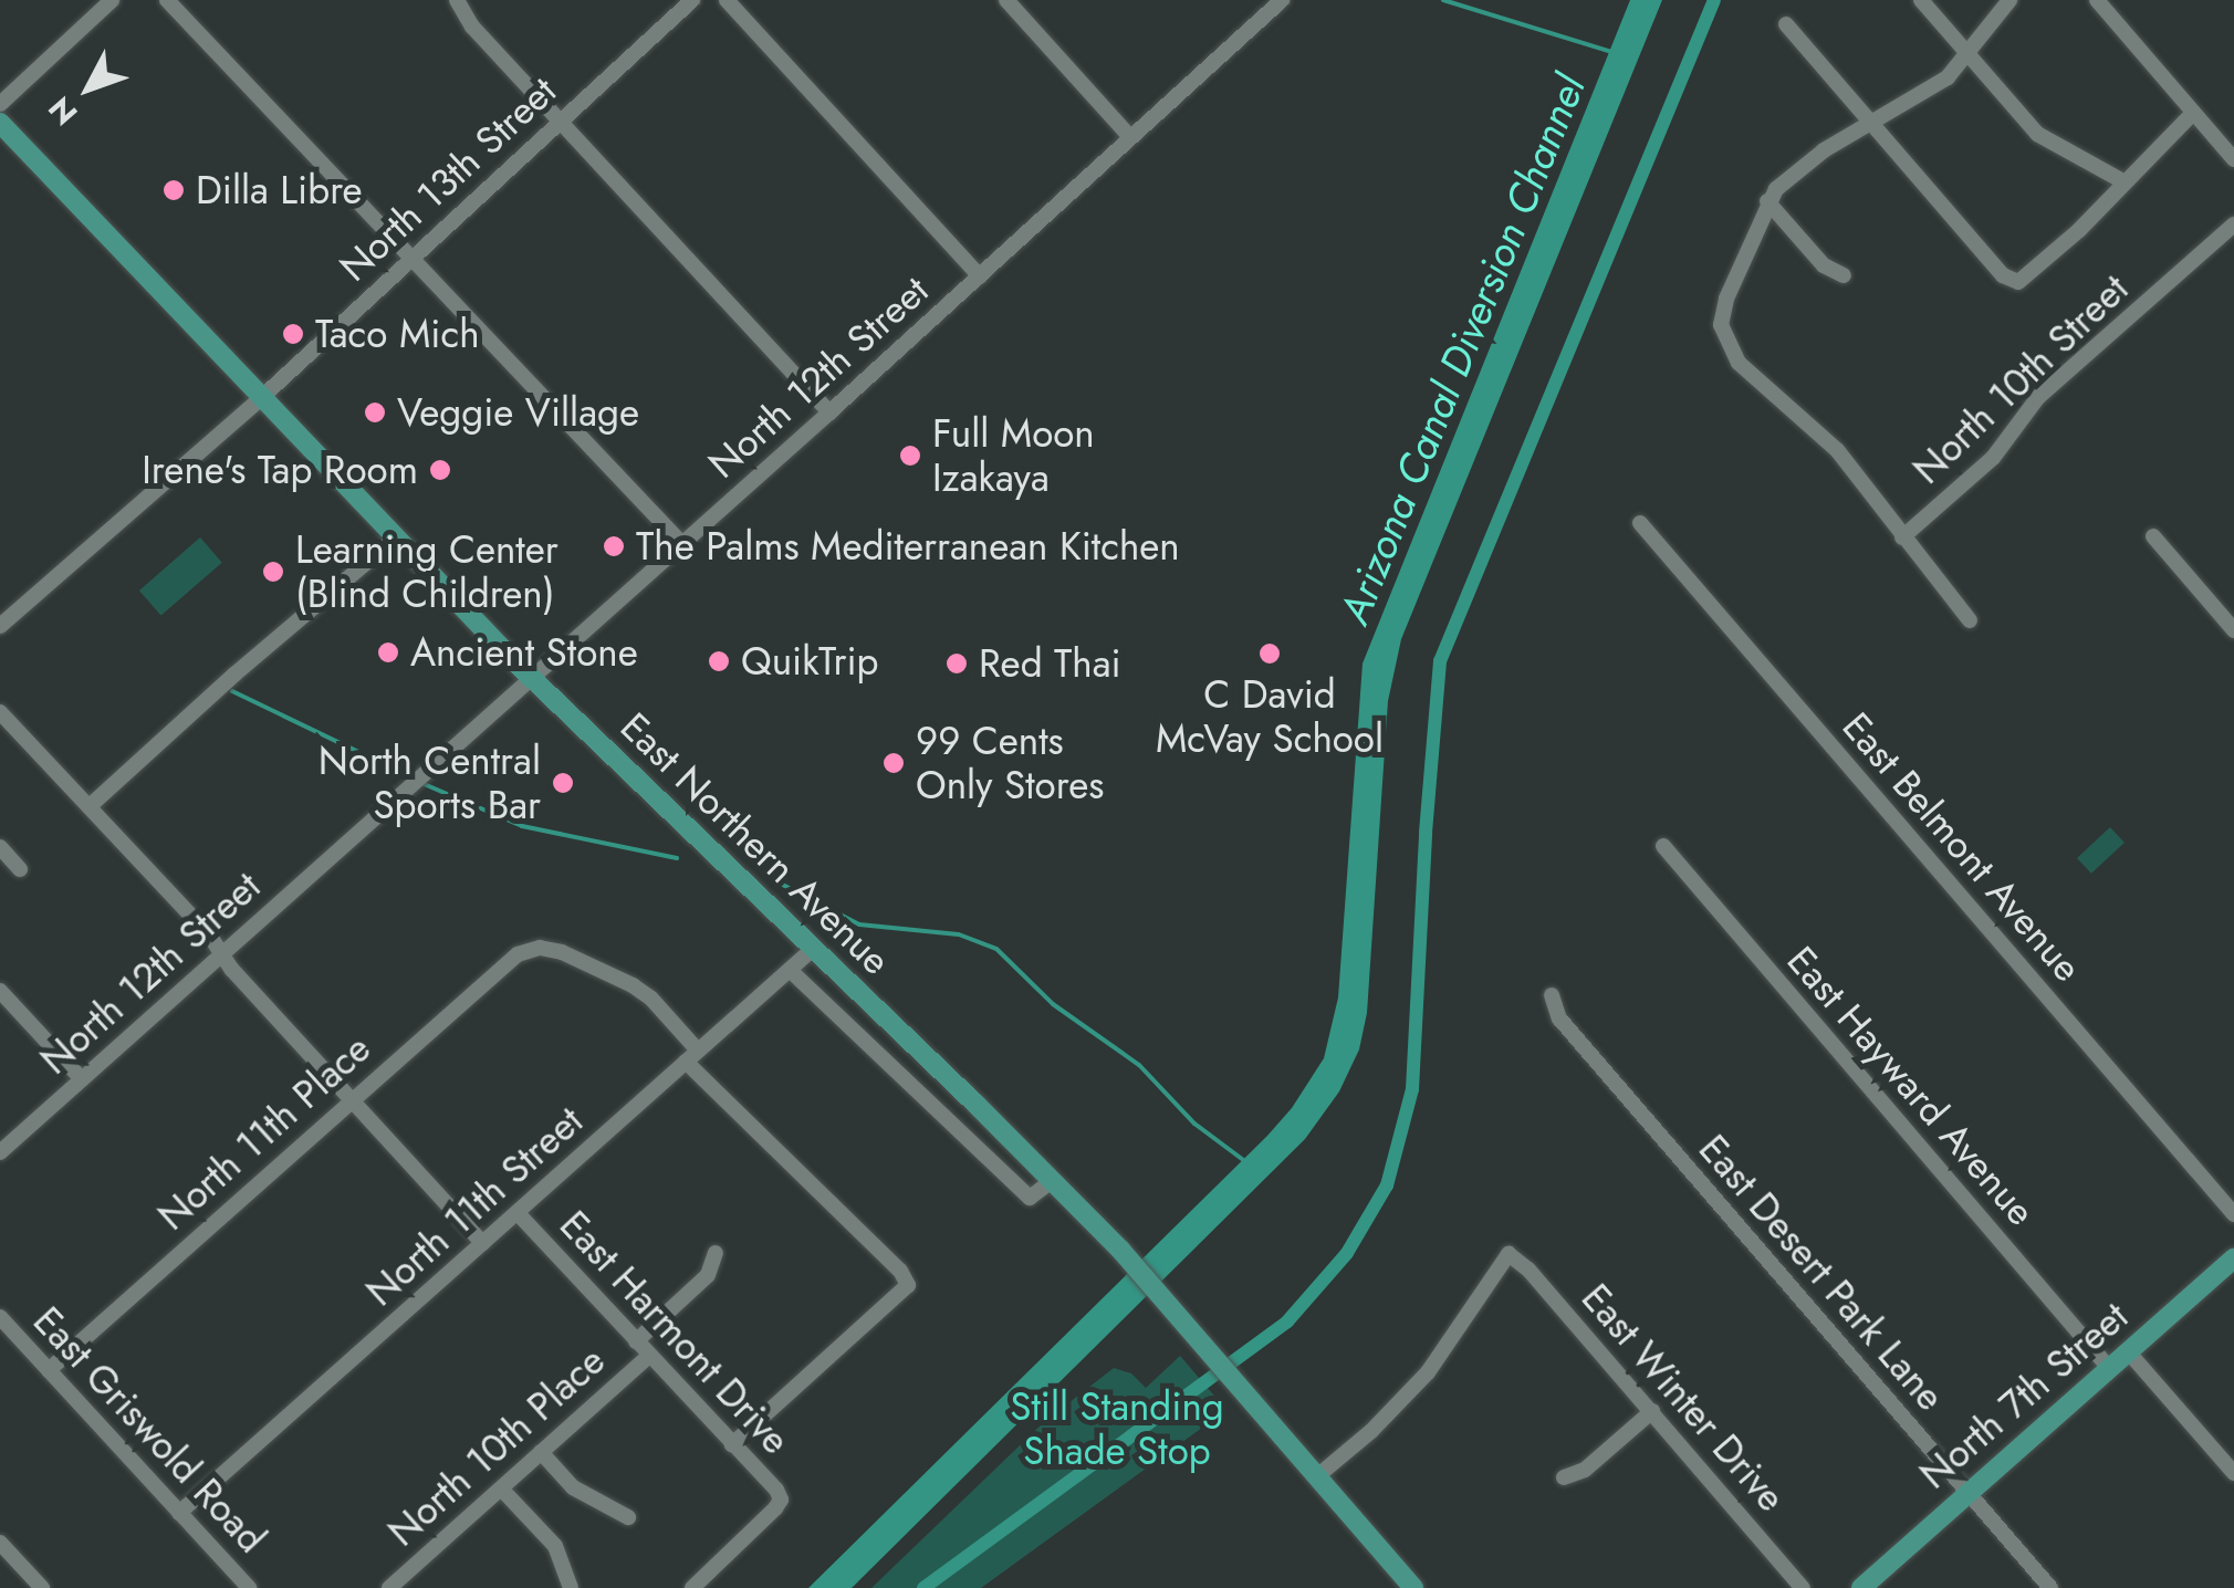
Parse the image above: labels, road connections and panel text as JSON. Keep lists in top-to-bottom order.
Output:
{
  "streets": {
    "main road": ["East Northern Avenue", "North 7th Street"],
    "street": [
      "North 13th Street",
      "North 12th Street",
      "North 10th Street",
      "East Belmont Avenue",
      "East Hayward Avenue",
      "North 11th Place",
      "North 11th Street",
      "East Desert Park Lane",
      "East Harmont Drive",
      "East Winter Drive",
      "East Griswold Road",
      "North 10th Place"
    ]
  },
  "crossings": [
    ["North 13th Street", "East Northern Avenue"],
    ["North 12th Street", "East Northern Avenue"],
    ["East Northern Avenue", "North 11th Street"],
    ["East Northern Avenue", "East Winter Drive"],
    ["East Hayward Avenue", "North 7th Street"],
    ["North 11th Place", "North 11th Street"],
    ["North 11th Place", "East Griswold Road"],
    ["North 11th Street", "East Harmont Drive"],
    ["North 11th Street", "East Griswold Road"],
    ["East Desert Park Lane", "North 7th Street"],
    ["East Harmont Drive", "North 10th Place"]
  ],
  "water": ["Arizona Canal Diversion Channel"],
  "parks": ["Still Standing Shade Stop"],
  "places": [
    "Dilla Libre",
    "Taco Mich",
    "Veggie Village",
    "Full Moon Izakaya",
    "Irene's Tap Room",
    "The Palms Mediterranean Kitchen",
    "Learning Center (Blind Children)",
    "Ancient Stone",
    "C David McVay School",
    "QuikTrip",
    "Red Thai",
    "99 Cents Only Stores",
    "North Central Sports Bar"
  ],
  "north": "bottom left"
}
